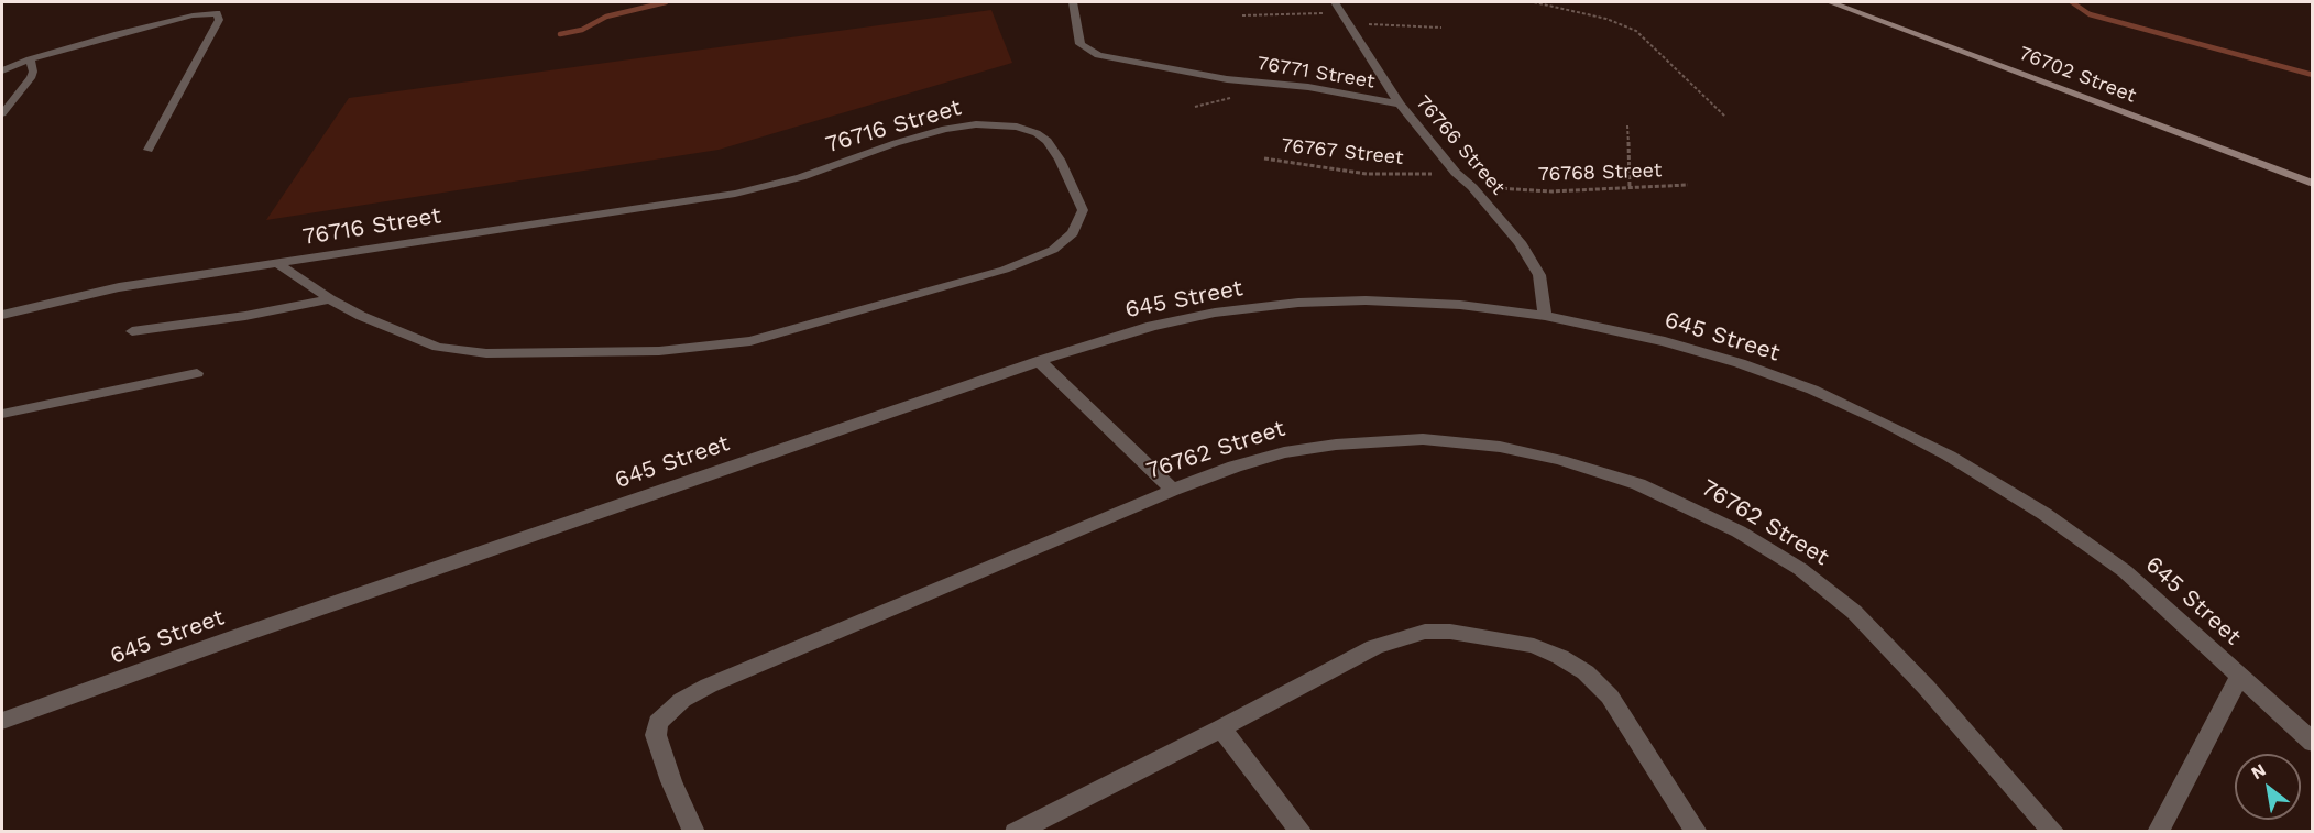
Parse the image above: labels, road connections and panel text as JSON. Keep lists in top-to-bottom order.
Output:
{
  "streets": {
    "street": [
      "76771 Street",
      "76702 Street",
      "76766 Street",
      "645 Street",
      "76762 Street"
    ],
    "lane": ["76716 Street"],
    "path": ["76767 Street", "76768 Street"]
  },
  "crossings": [
    ["76771 Street", "76766 Street"],
    ["76766 Street", "76767 Street"],
    ["76766 Street", "76768 Street"],
    ["76766 Street", "645 Street"]
  ],
  "north": "top left"
}
